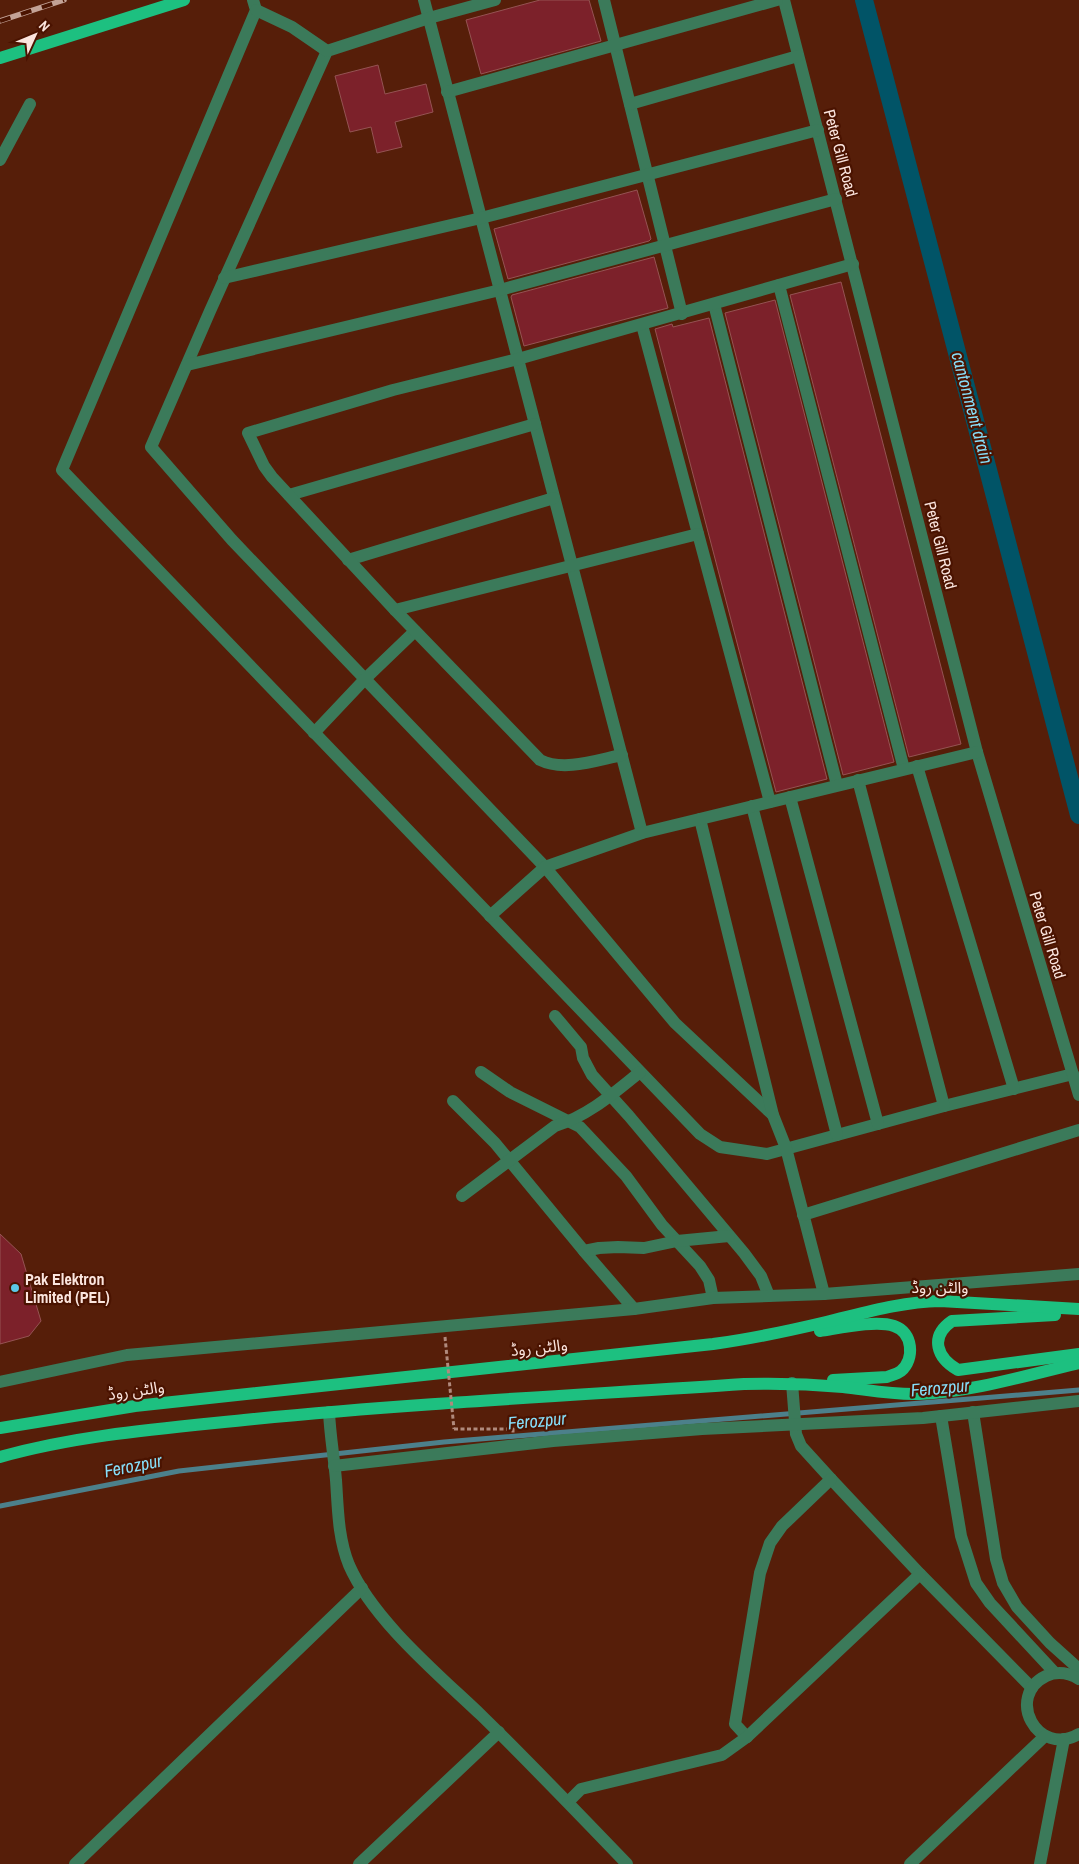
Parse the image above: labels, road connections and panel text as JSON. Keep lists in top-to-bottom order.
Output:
{
  "streets": {
    "main road": ["والٹن روڈ"],
    "street": ["Peter Gill Road"]
  },
  "water": ["cantonment drain", "Ferozpur"],
  "places": ["Pak Elektron Limited (PEL)"],
  "north": "top right"
}
